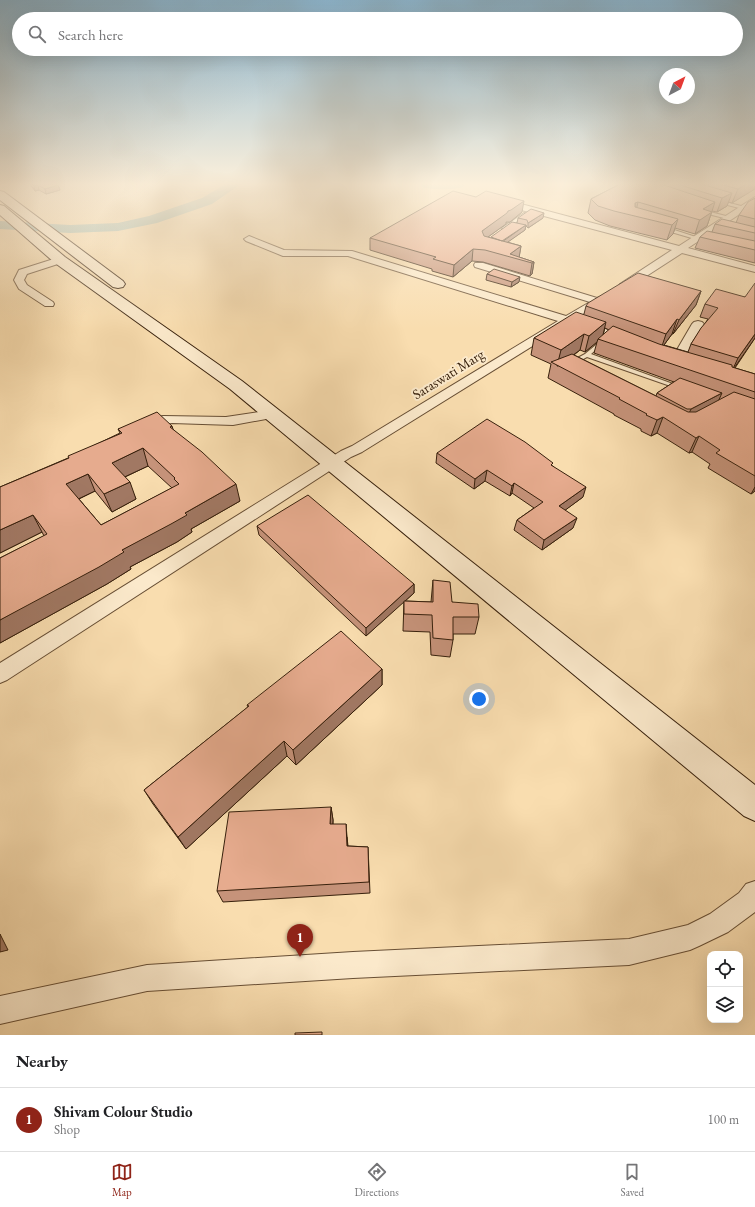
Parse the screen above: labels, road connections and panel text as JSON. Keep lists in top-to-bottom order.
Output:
{
  "streets": {
    "street": ["Saraswati Marg"]
  },
  "north": "top right",
  "page": {
    "search": "Search here",
    "pins": "1",
    "heading": "Nearby",
    "list": [
      {
        "mark": "1",
        "name": "Shivam Colour Studio",
        "note": "Shop",
        "value": "100 m"
      }
    ],
    "nav": ["Map", "Directions", "Saved"]
  }
}
